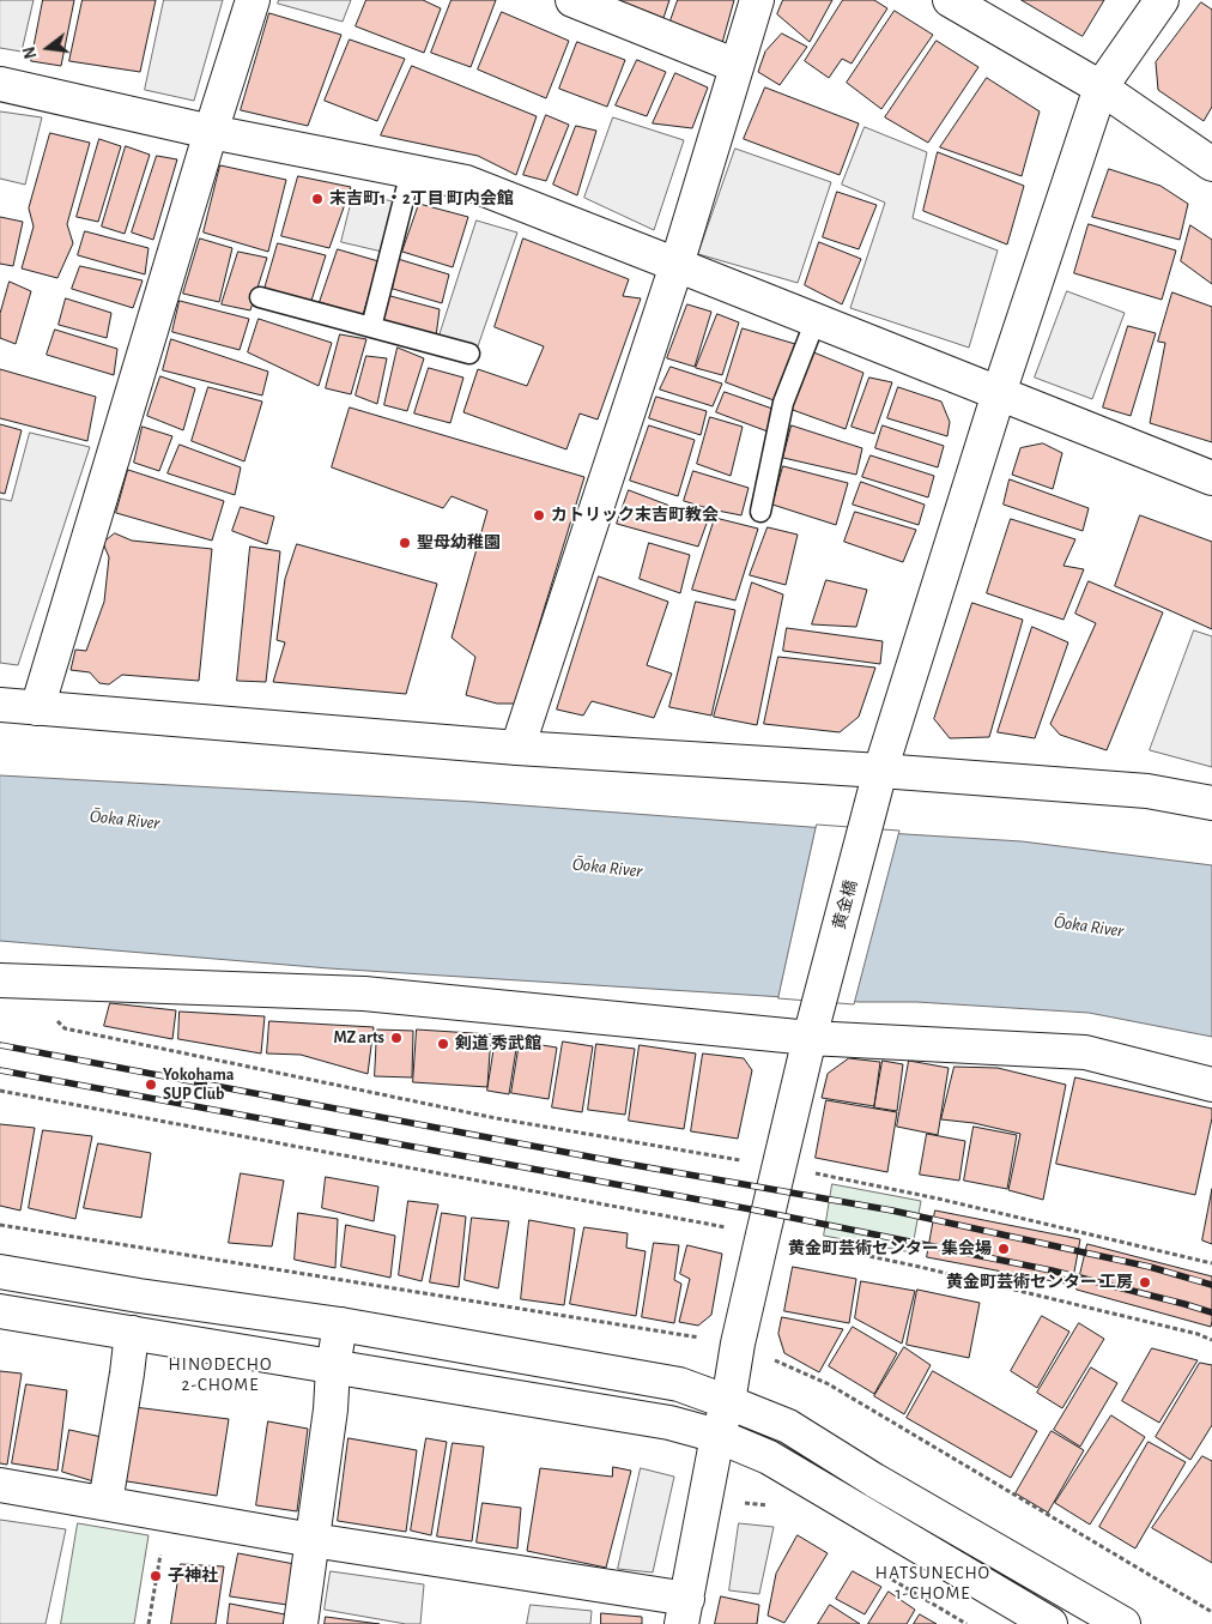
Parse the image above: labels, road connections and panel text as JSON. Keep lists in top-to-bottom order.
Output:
{
  "streets": {
    "street": ["黄金橋"]
  },
  "districts": ["HINODECHO 2-CHOME", "HATSUNECHO 1-CHOME"],
  "water": ["Ōoka River"],
  "places": [
    "末吉町1・2丁目 町内会館",
    "カトリック末吉町教会",
    "聖母幼稚園",
    "MZ arts",
    "剣道 秀武館",
    "Yokohama SUP Club",
    "黄金町芸術センター 集会場",
    "黄金町芸術センター 工房",
    "子神社"
  ],
  "north": "left"
}
